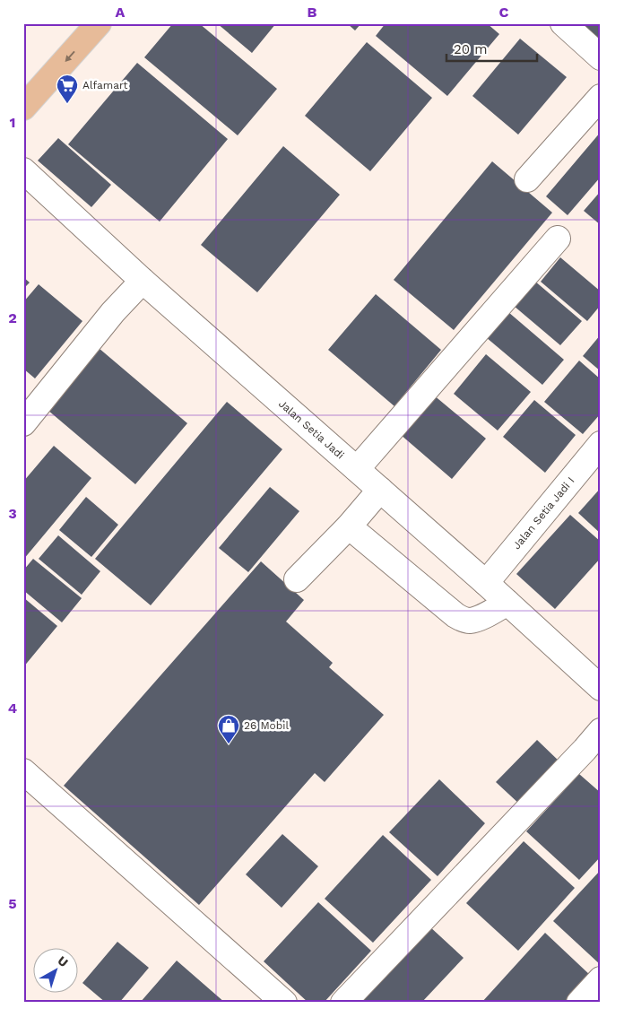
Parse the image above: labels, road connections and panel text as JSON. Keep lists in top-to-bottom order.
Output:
{
  "streets": {
    "street": ["Jalan Setia Jadi", "Jalan Setia Jadi I"]
  },
  "crossings": [
    ["Jalan Setia Jadi", "Jalan Setia Jadi I"]
  ],
  "places": {
    "supermarket": ["Alfamart"],
    "shop": ["26 Mobil"]
  },
  "scale_bar": "20 m",
  "north": "top right",
  "grid": {
    "columns": ["A", "B", "C"],
    "rows": [
      "1",
      "2",
      "3",
      "4",
      "5"
    ]
  }
}
